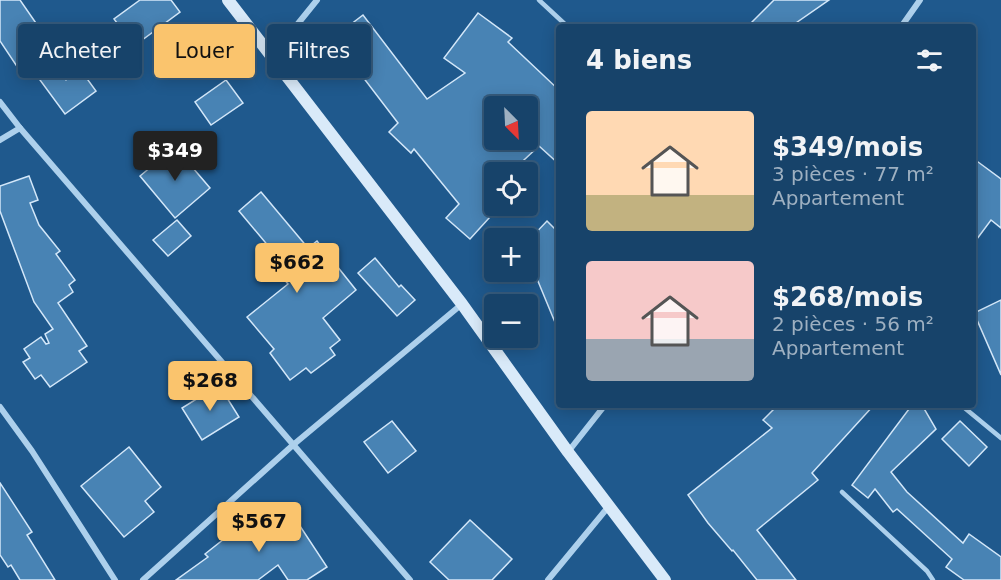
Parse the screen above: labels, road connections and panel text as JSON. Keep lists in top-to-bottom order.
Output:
{
  "north": "bottom right",
  "page": {
    "chip": ["Acheter", "Louer", "Filtres"],
    "heading": "4 biens",
    "map_buttons": ["+", "−"],
    "list": [
      {
        "name": "$349/mois",
        "note": "3 pièces · 77 m² · Appartement"
      },
      {
        "name": "$268/mois",
        "note": "2 pièces · 56 m² · Appartement"
      }
    ],
    "price": [
      "$349",
      "$662",
      "$268",
      "$567"
    ]
  }
}
